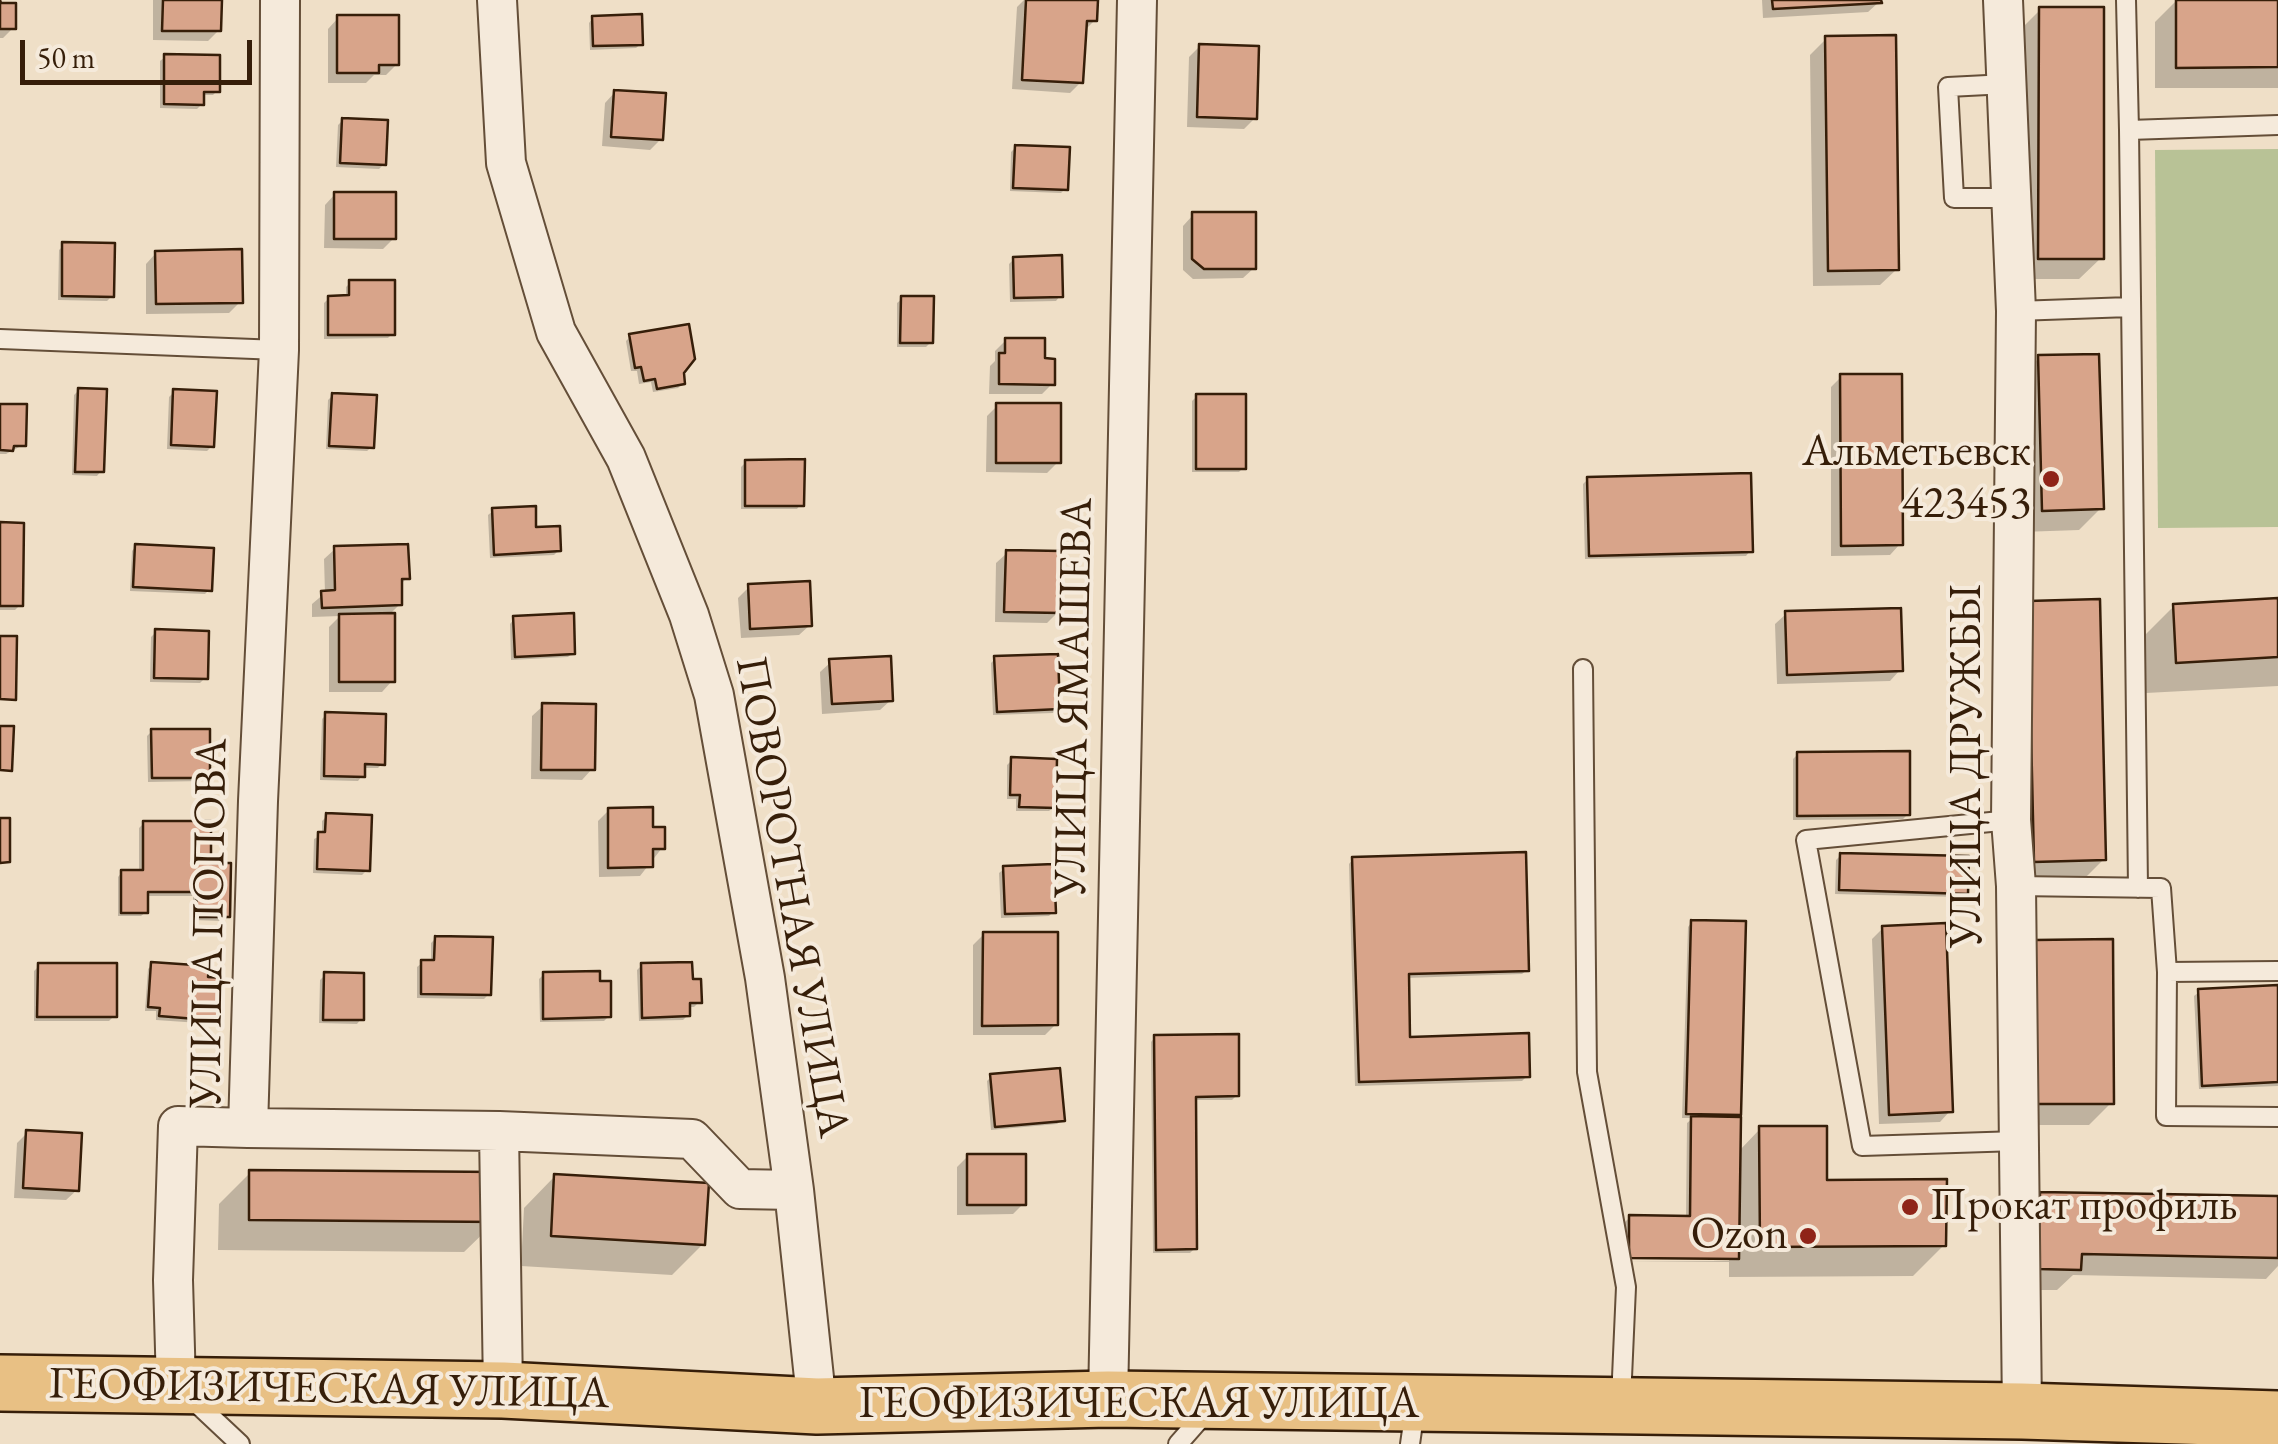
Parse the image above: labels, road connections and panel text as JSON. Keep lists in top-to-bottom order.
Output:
{
  "streets": {
    "main road": ["ГЕОФИЗИЧЕСКАЯ УЛИЦА"],
    "street": [
      "УЛИЦА ЯМАШЕВА",
      "УЛИЦА ДРУЖБЫ",
      "ПОВОРОТНАЯ УЛИЦА",
      "УЛИЦА ПОПОВА"
    ]
  },
  "crossings": [
    ["УЛИЦА ЯМАШЕВА", "ГЕОФИЗИЧЕСКАЯ УЛИЦА"],
    ["УЛИЦА ДРУЖБЫ", "ГЕОФИЗИЧЕСКАЯ УЛИЦА"],
    ["ПОВОРОТНАЯ УЛИЦА", "УЛИЦА ПОПОВА"]
  ],
  "places": ["Альметьевск 423453", "Прокат профиль", "Ozon"],
  "scale_bar": "50 m"
}
